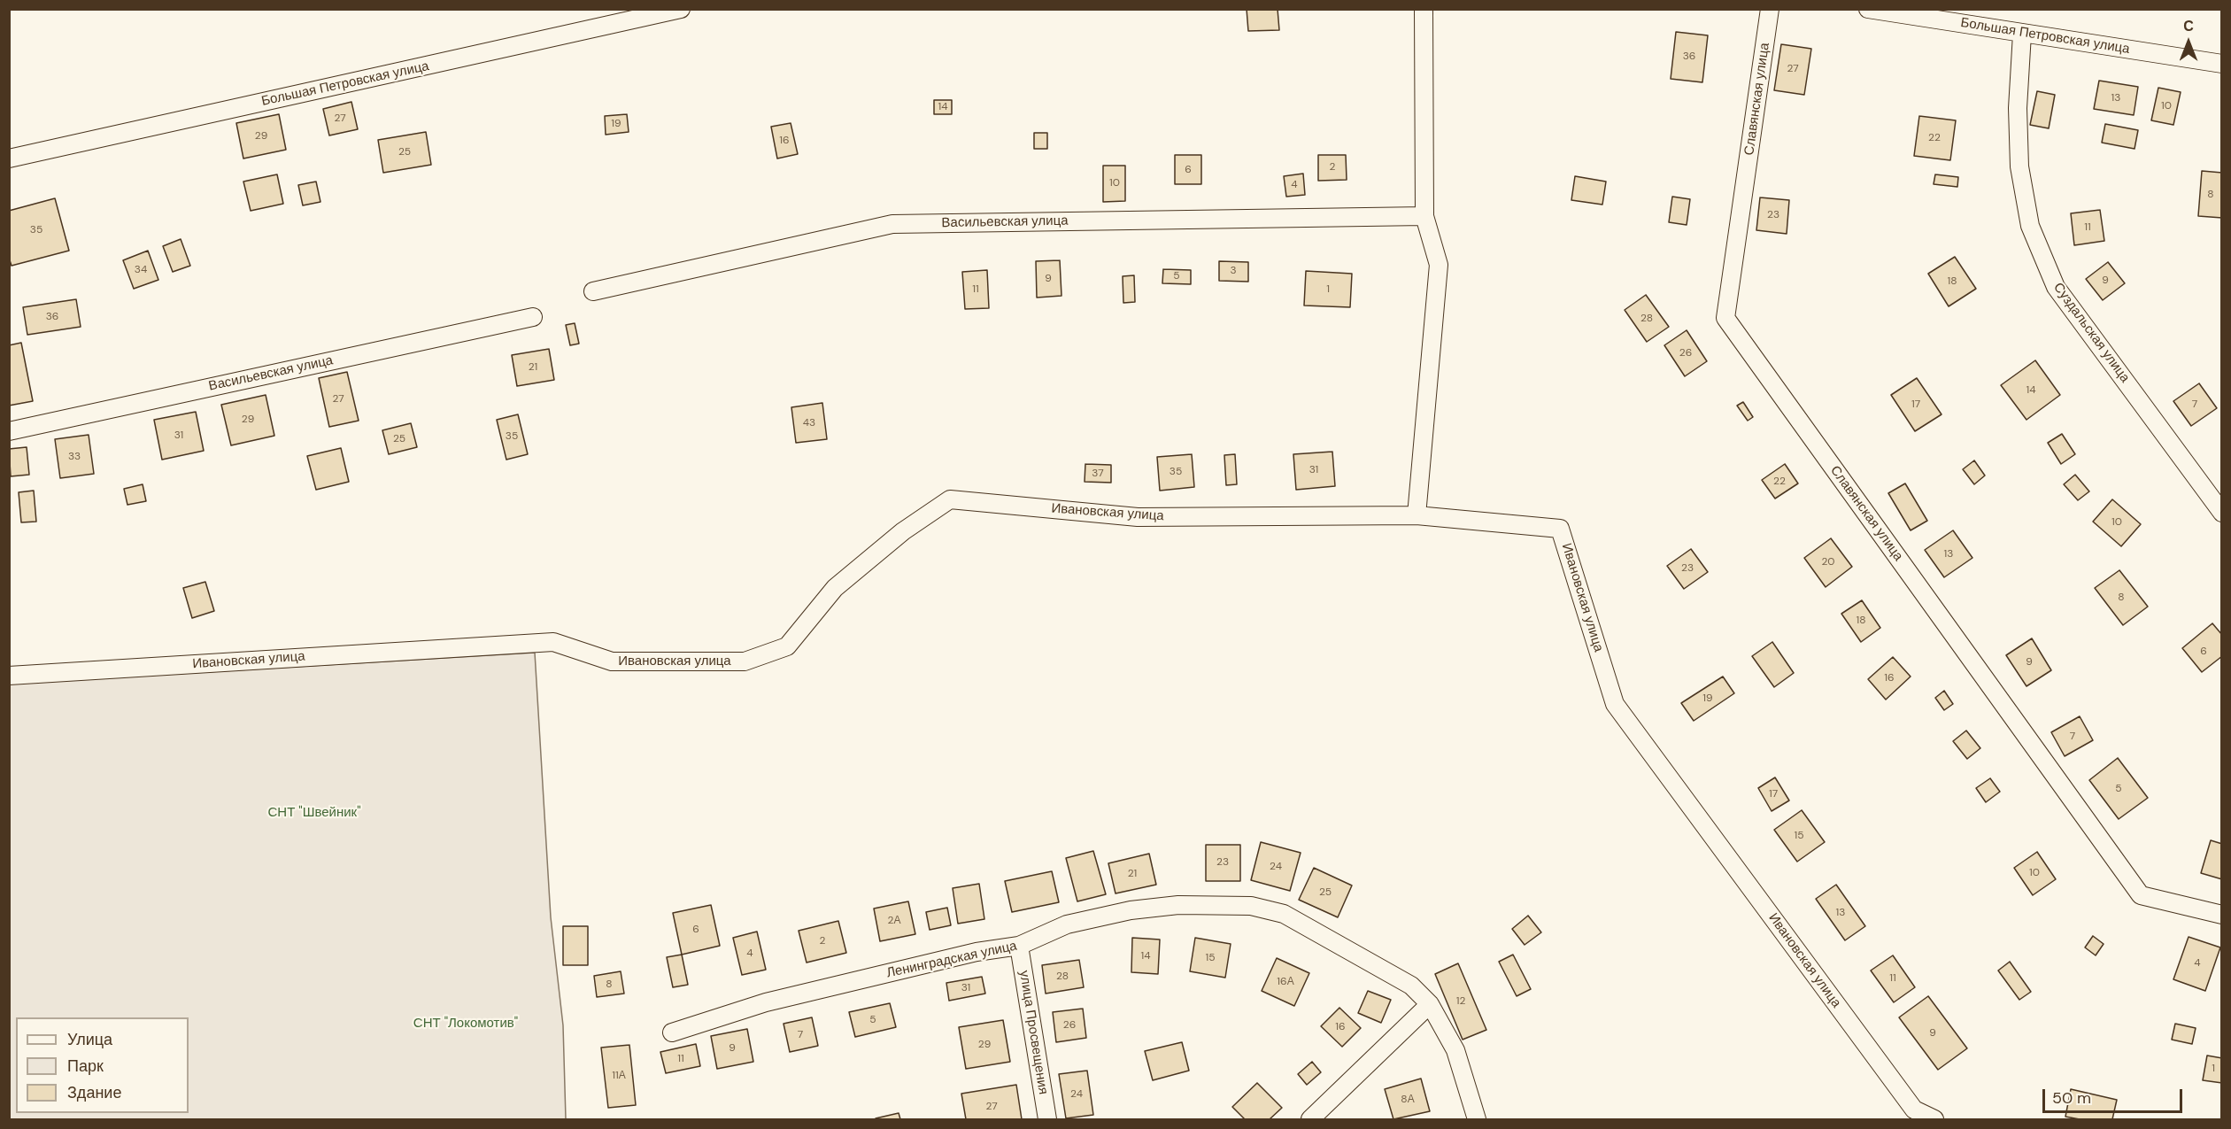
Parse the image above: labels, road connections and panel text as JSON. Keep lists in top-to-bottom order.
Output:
{
  "streets": {
    "street": [
      "Большая Петровская улица",
      "Славянская улица",
      "Васильевская улица",
      "Суздальская улица",
      "Ивановская улица",
      "Ленинградская улица",
      "улица Просвещения"
    ]
  },
  "crossings": [
    ["Большая Петровская улица", "Суздальская улица"],
    ["Ленинградская улица", "улица Просвещения"]
  ],
  "parks": ["СНТ \"Швейник\"", "СНТ \"Локомотив\""],
  "house_numbers": [
    "36",
    "27",
    "13",
    "10",
    "14",
    "27",
    "19",
    "29",
    "22",
    "16",
    "25",
    "2",
    "6",
    "10",
    "4",
    "8",
    "23",
    "11",
    "35",
    "34",
    "3",
    "5",
    "9",
    "9",
    "18",
    "11",
    "1",
    "36",
    "28",
    "26",
    "21",
    "14",
    "27",
    "17",
    "7",
    "29",
    "43",
    "31",
    "35",
    "25",
    "33",
    "31",
    "35",
    "37",
    "22",
    "10",
    "13",
    "20",
    "23",
    "8",
    "18",
    "6",
    "9",
    "16",
    "19",
    "7",
    "5",
    "17",
    "15",
    "23",
    "24",
    "10",
    "21",
    "25",
    "13",
    "2А",
    "6",
    "2",
    "4",
    "14",
    "15",
    "4",
    "28",
    "11",
    "16А",
    "8",
    "31",
    "12",
    "5",
    "26",
    "16",
    "9",
    "7",
    "29",
    "9",
    "11",
    "1",
    "11А",
    "24",
    "8А",
    "27"
  ],
  "legend": ["Улица", "Парк", "Здание"],
  "scale_bar": "50 m",
  "north": "top"
}
